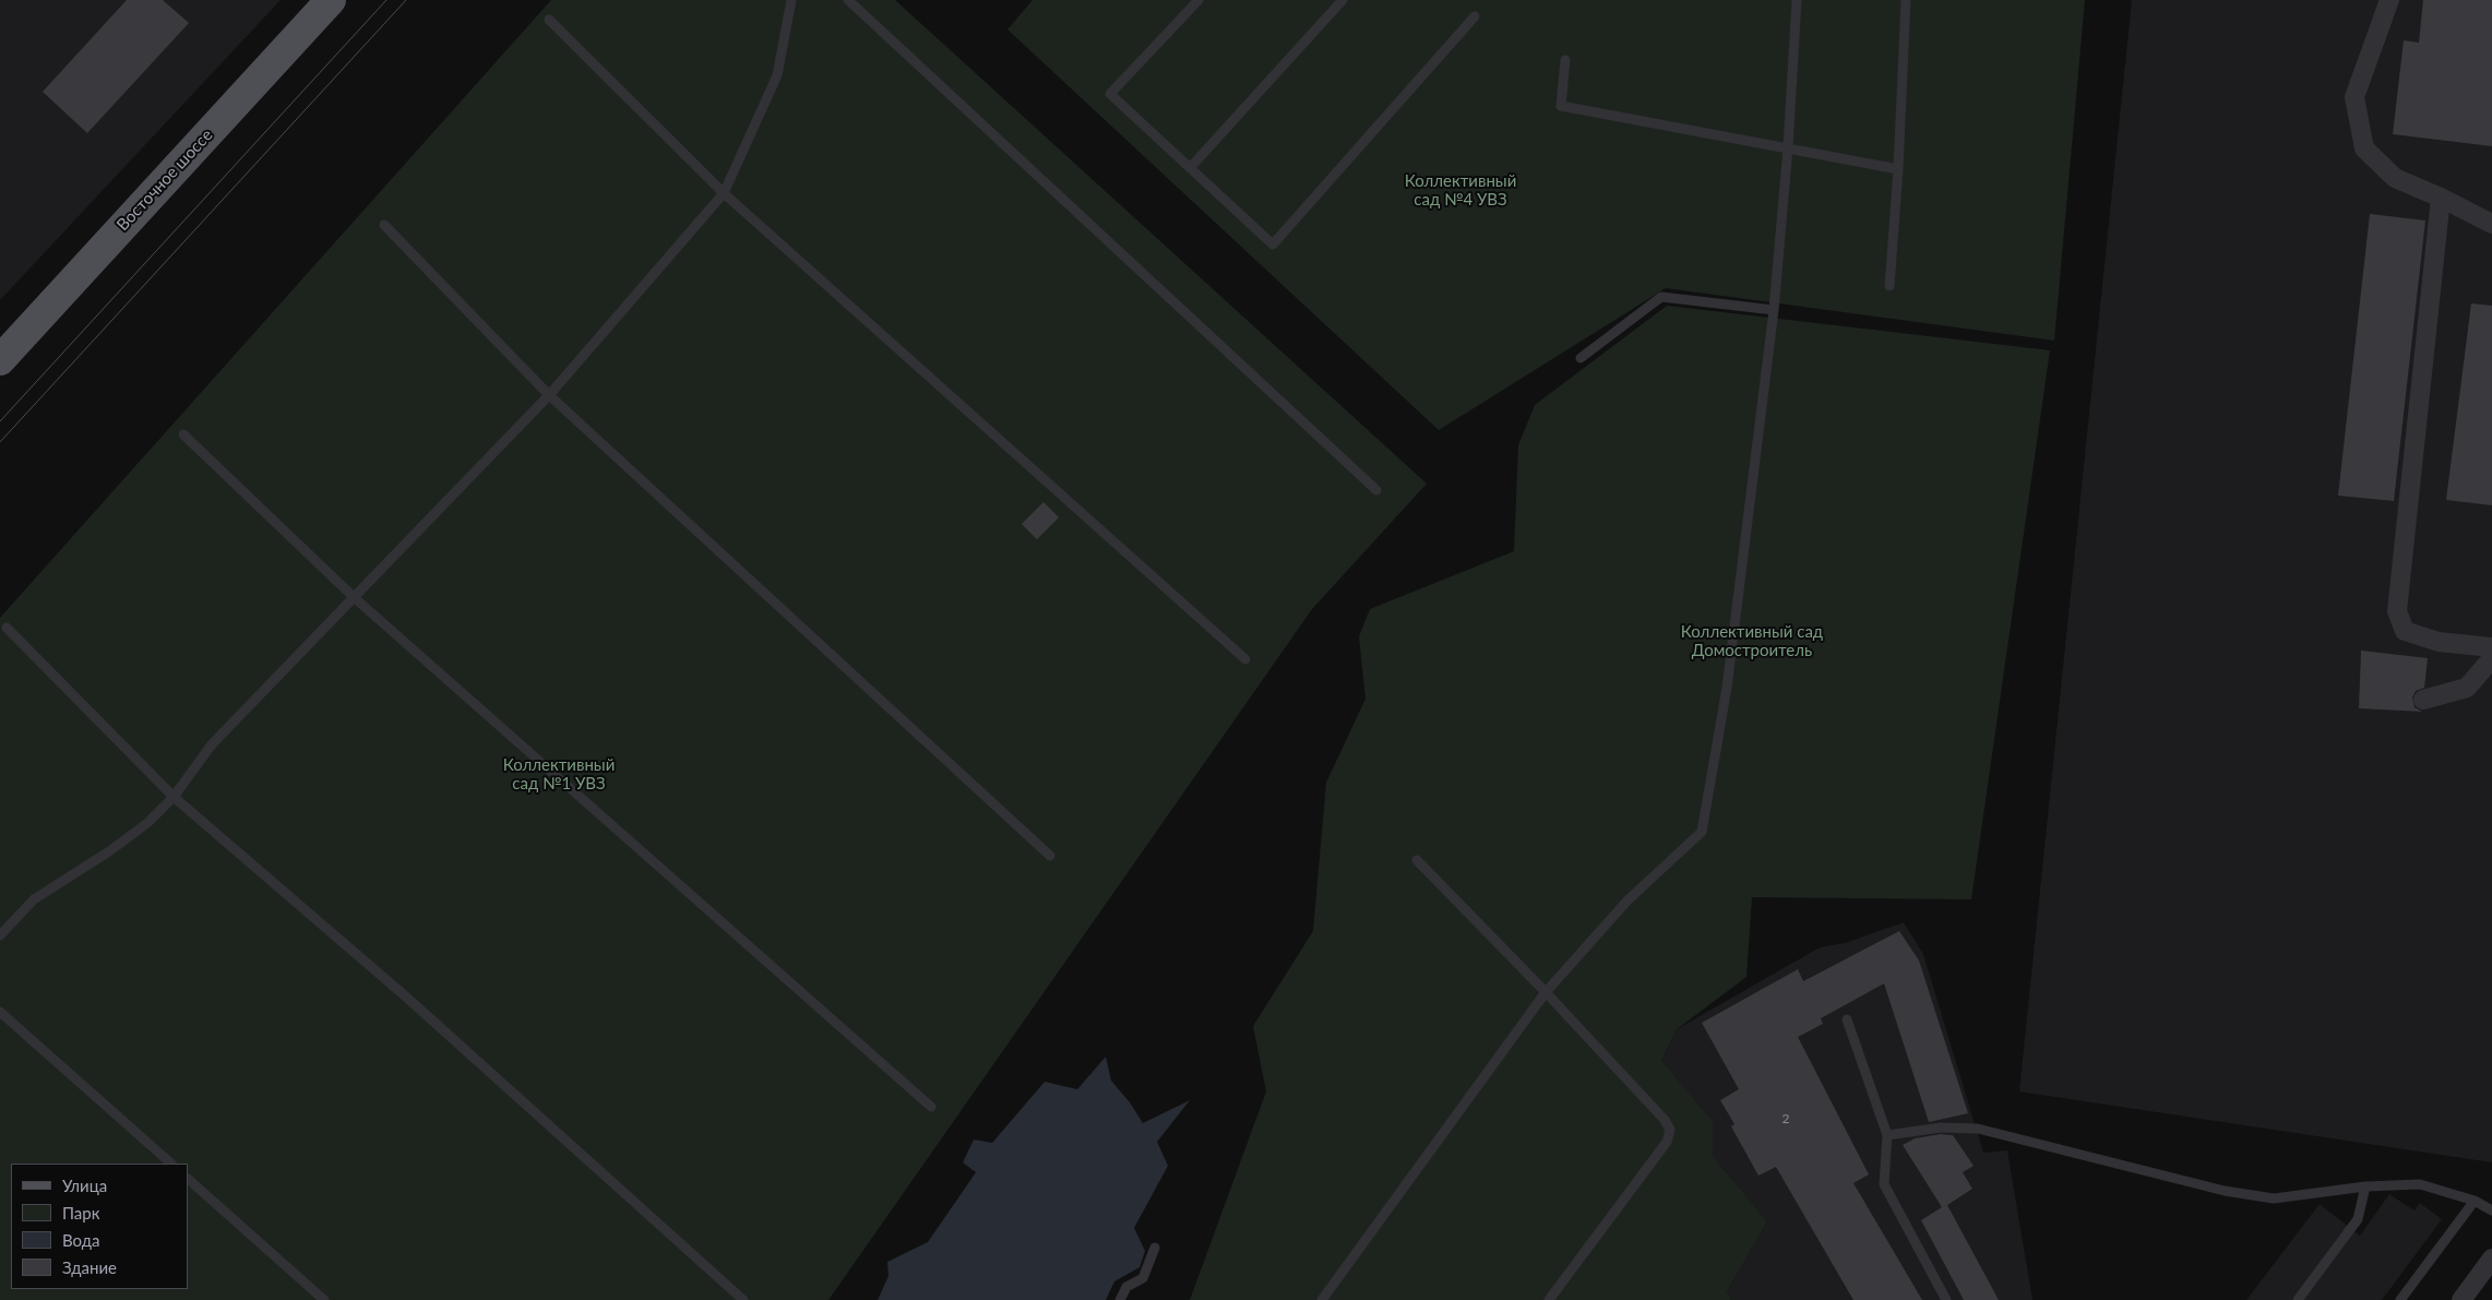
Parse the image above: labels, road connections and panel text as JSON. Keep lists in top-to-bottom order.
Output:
{
  "streets": {
    "main road": ["Восточное шоссе"]
  },
  "parks": ["Коллективный сад №4 УВЗ", "Коллективный сад Домостроитель", "Коллективный сад №1 УВЗ"],
  "house_numbers": ["2"],
  "legend": [
    "Улица",
    "Парк",
    "Вода",
    "Здание"
  ]
}
